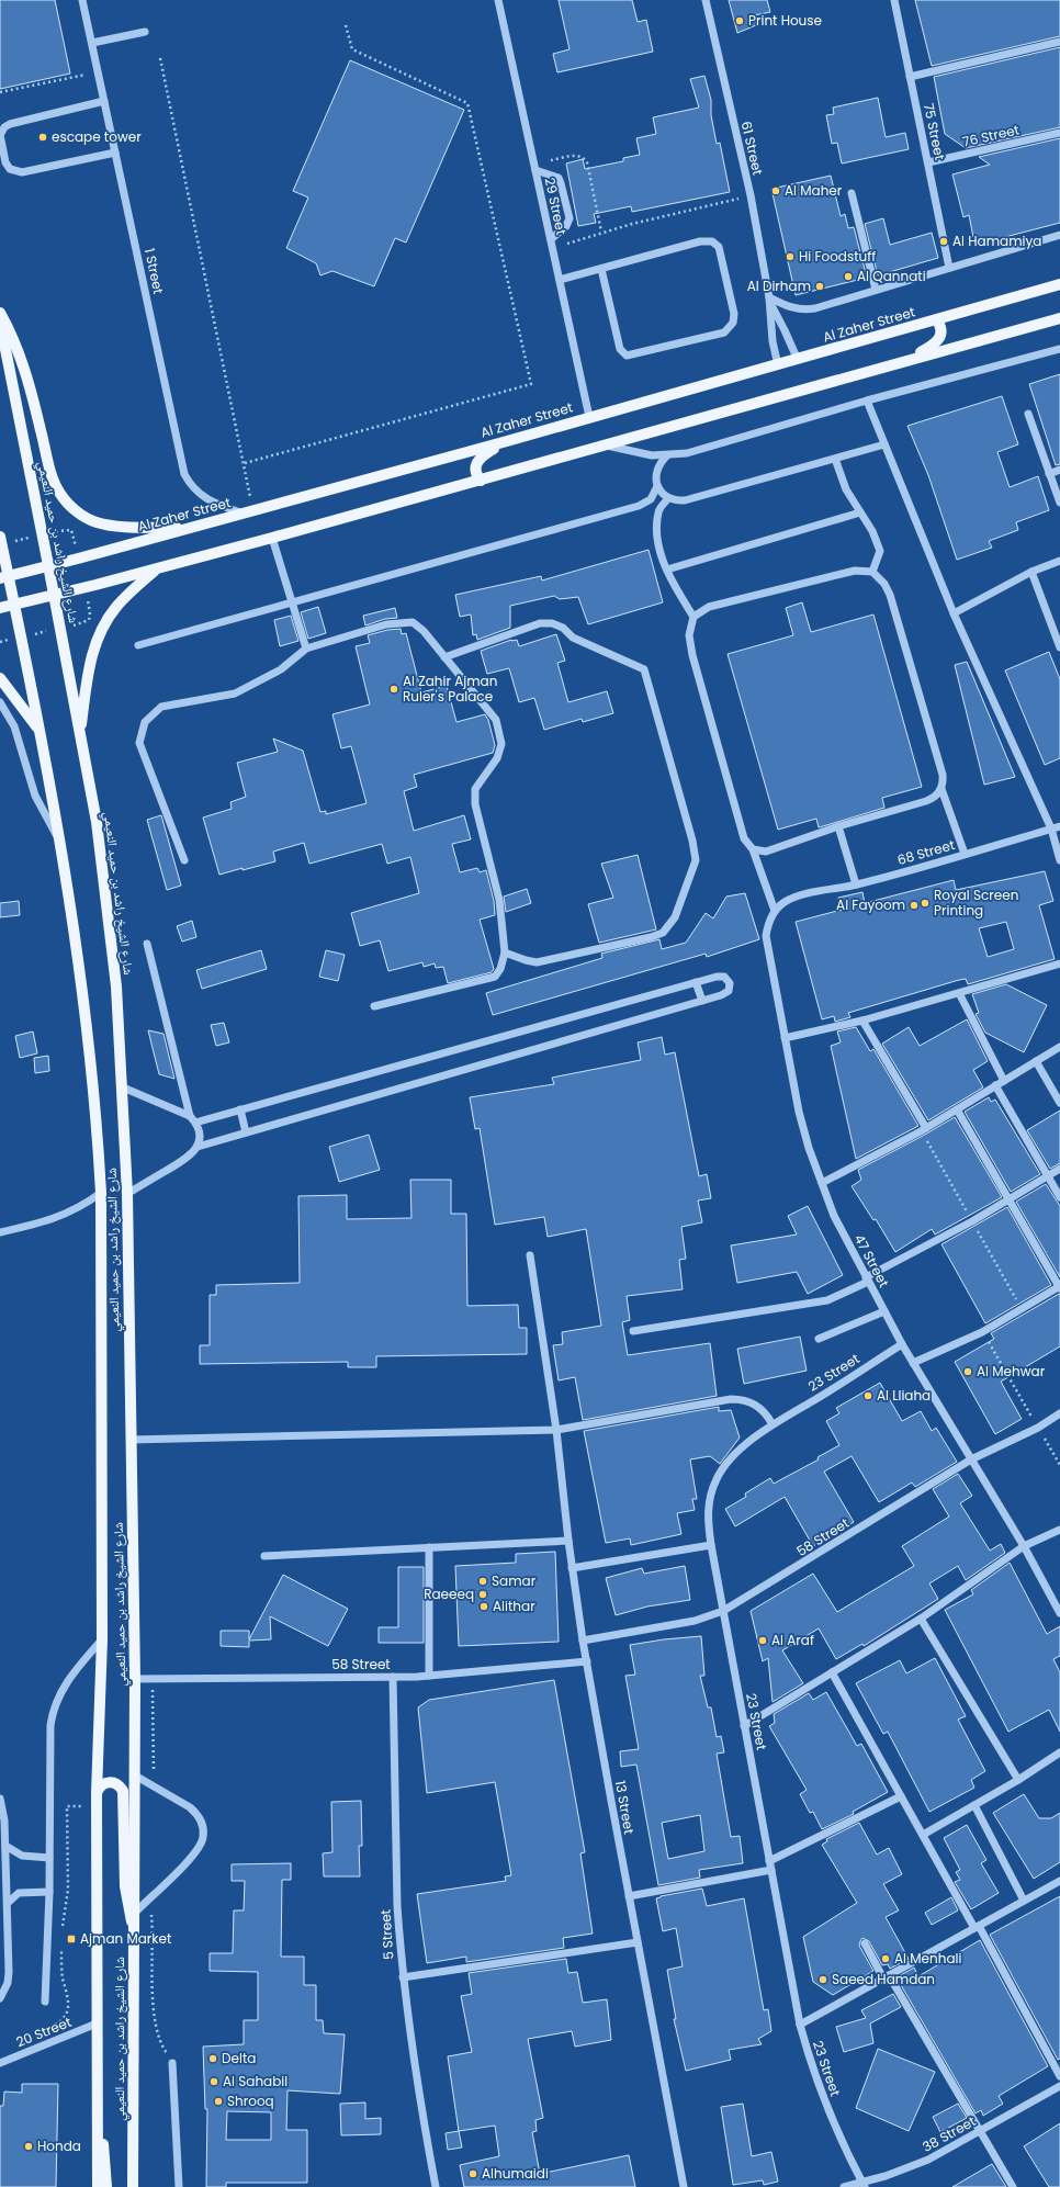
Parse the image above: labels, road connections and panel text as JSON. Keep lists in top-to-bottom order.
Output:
{
  "streets": {
    "main road": ["Al Zaher Street", "شارع الشيخ راشد بن حميد النعيمي"],
    "street": [
      "75 Street",
      "76 Street",
      "61 Street",
      "29 Street",
      "1 Street",
      "68 Street",
      "47 Street",
      "23 Street",
      "58 Street",
      "13 Street",
      "5 Street",
      "20 Street",
      "38 Street"
    ]
  },
  "crossings": [
    ["75 Street", "76 Street"],
    ["61 Street", "Al Zaher Street"],
    ["29 Street", "Al Zaher Street"],
    ["1 Street", "Al Zaher Street"],
    ["Al Zaher Street", "شارع الشيخ راشد بن حميد النعيمي"],
    ["شارع الشيخ راشد بن حميد النعيمي", "58 Street"],
    ["شارع الشيخ راشد بن حميد النعيمي", "20 Street"],
    ["68 Street", "47 Street"],
    ["47 Street", "23 Street"],
    ["47 Street", "58 Street"],
    ["23 Street", "58 Street"],
    ["23 Street", "38 Street"],
    ["58 Street", "13 Street"],
    ["58 Street", "5 Street"]
  ],
  "places": {
    "other": [
      "Print House",
      "escape tower",
      "Al Maher",
      "Al Hamamiya",
      "Hi Foodstuff",
      "Al Qannati",
      "Al Dirham",
      "Al Zahir Ajman Ruler's Palace",
      "Royal Screen Printing",
      "Al Fayoom",
      "Al Mehwar",
      "Al Lliaha",
      "Samar",
      "Raeeeq",
      "Alithar",
      "Al Araf",
      "Al Menhali",
      "Saeed Hamdan",
      "Delta",
      "Al Sahabil",
      "Shrooq",
      "Honda",
      "Alhumaidi"
    ],
    "transit": ["Ajman Market"]
  }
}
